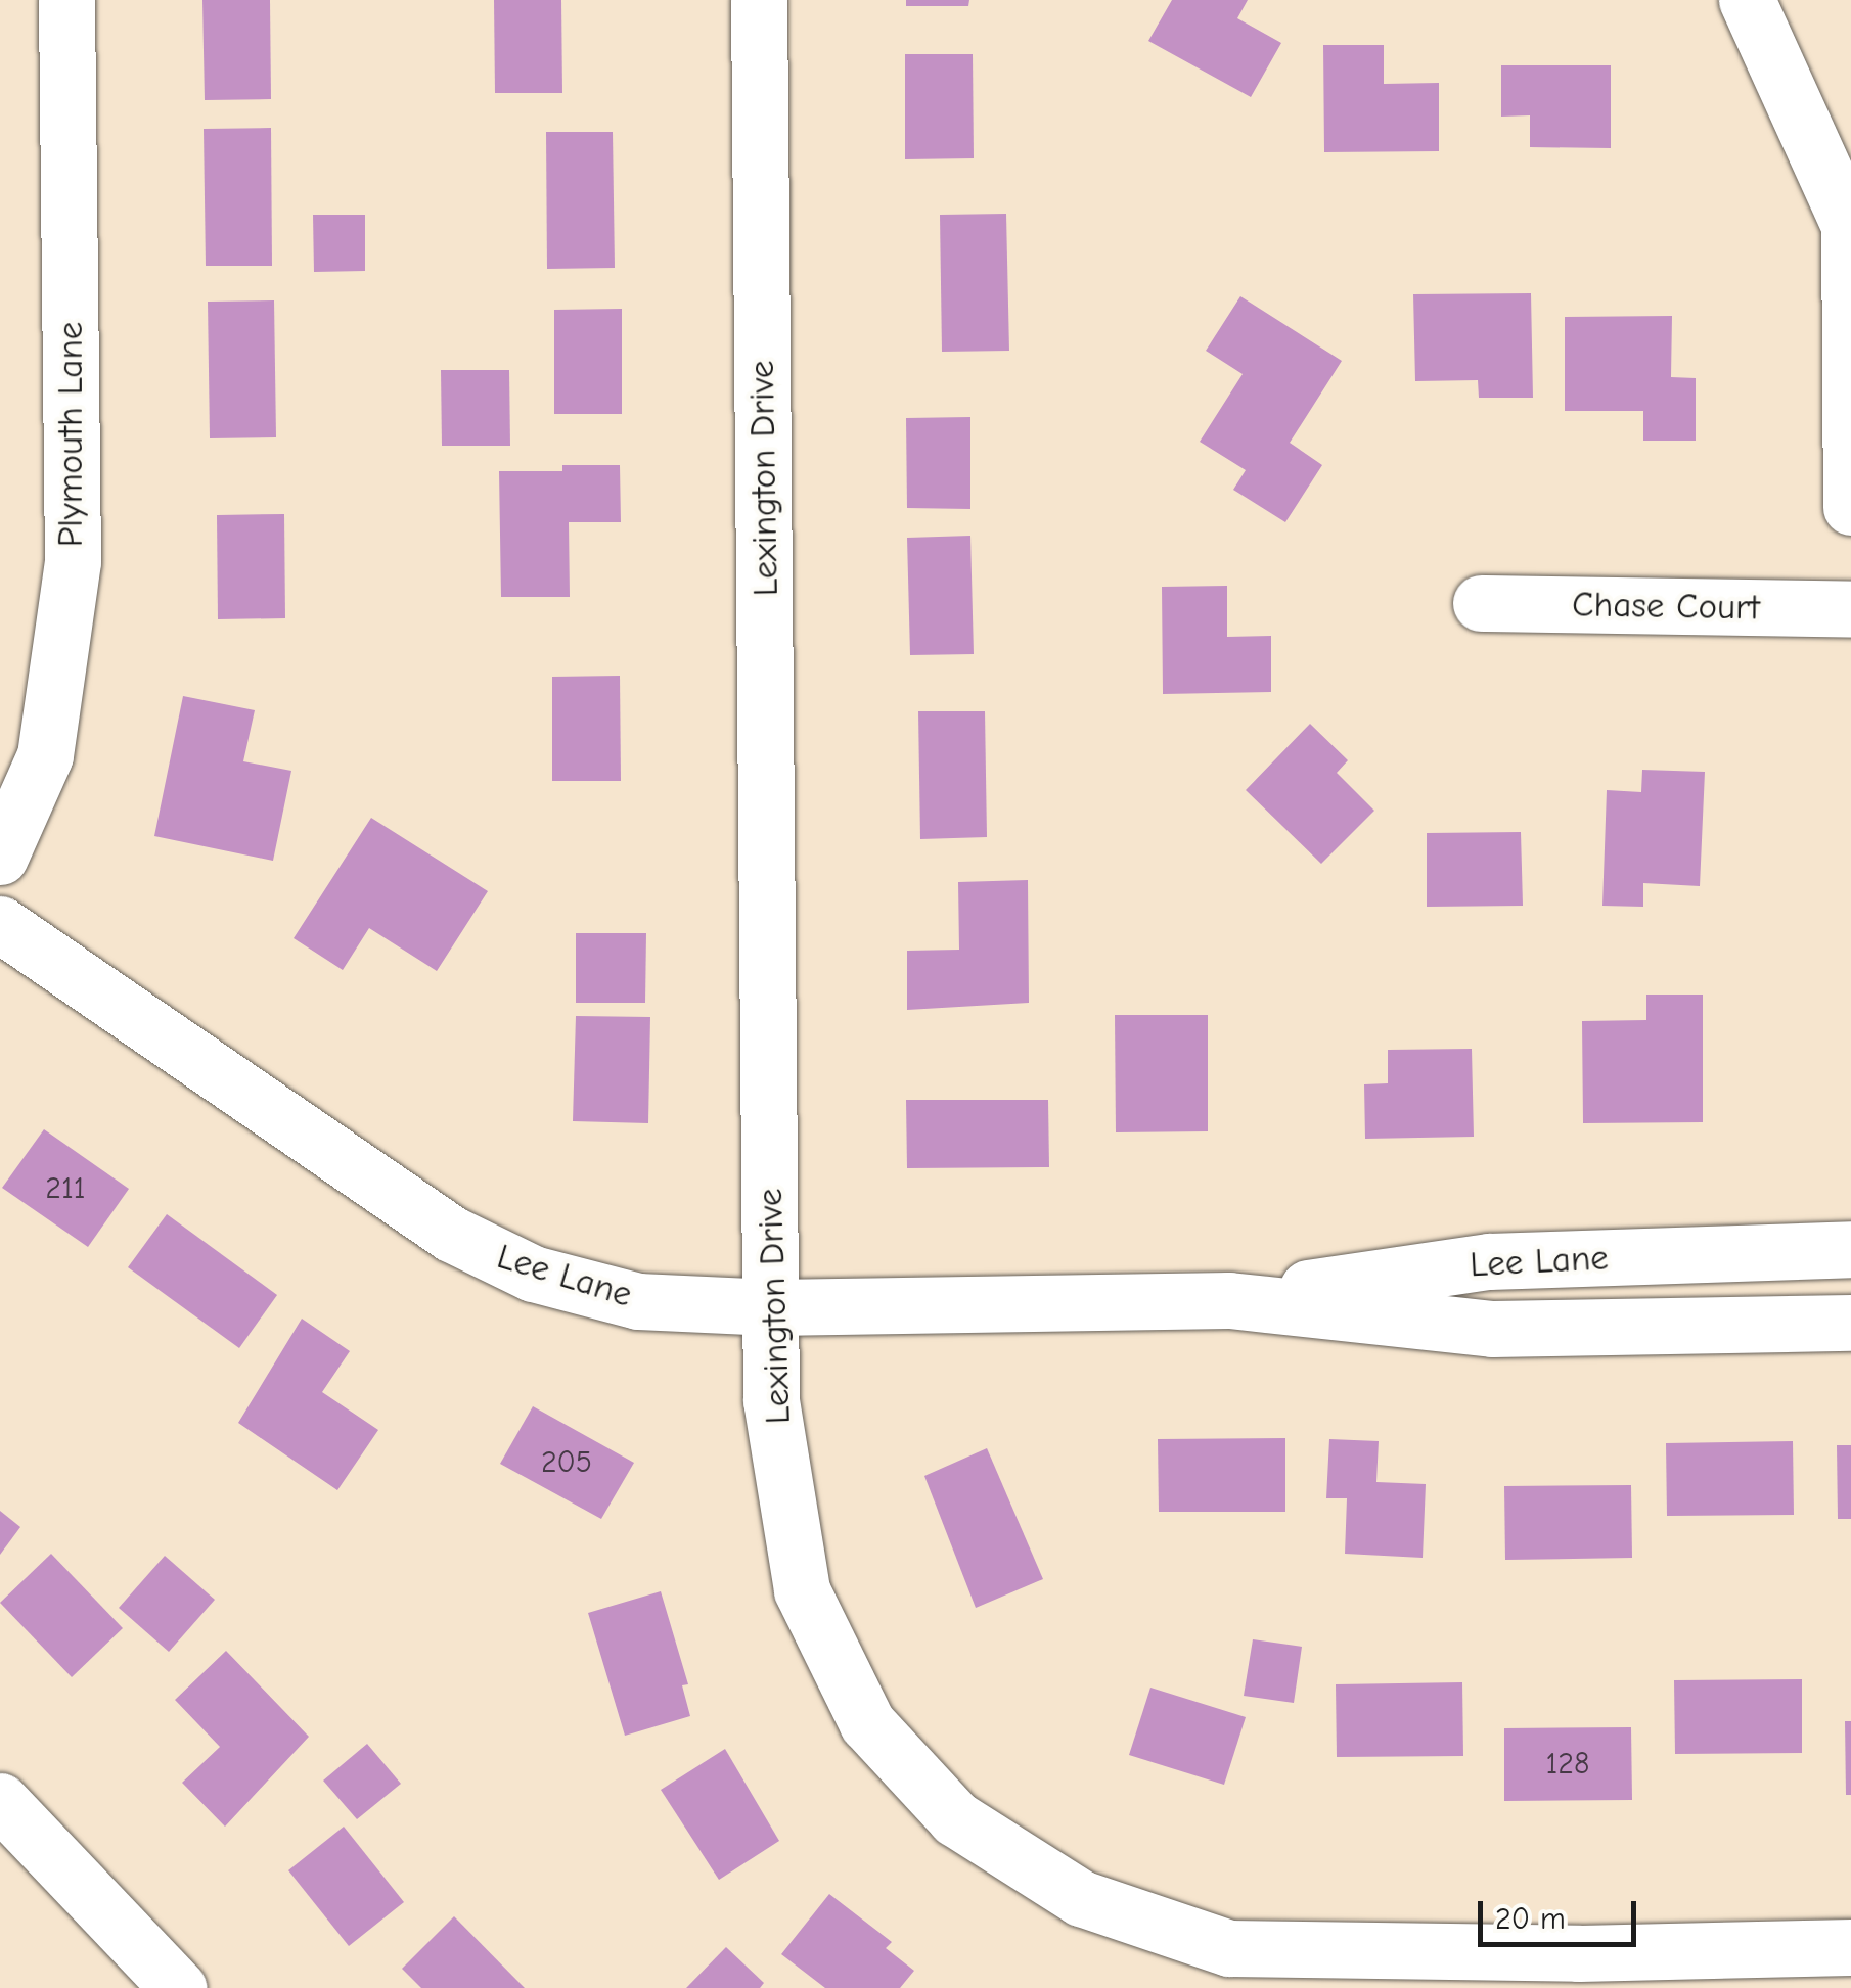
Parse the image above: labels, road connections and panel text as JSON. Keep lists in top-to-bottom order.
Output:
{
  "streets": {
    "street": [
      "Plymouth Lane",
      "Lexington Drive",
      "Chase Court",
      "Lee Lane"
    ]
  },
  "crossings": [
    ["Lexington Drive", "Lee Lane"]
  ],
  "house_numbers": ["211", "205", "128"],
  "scale_bar": "20 m"
}
